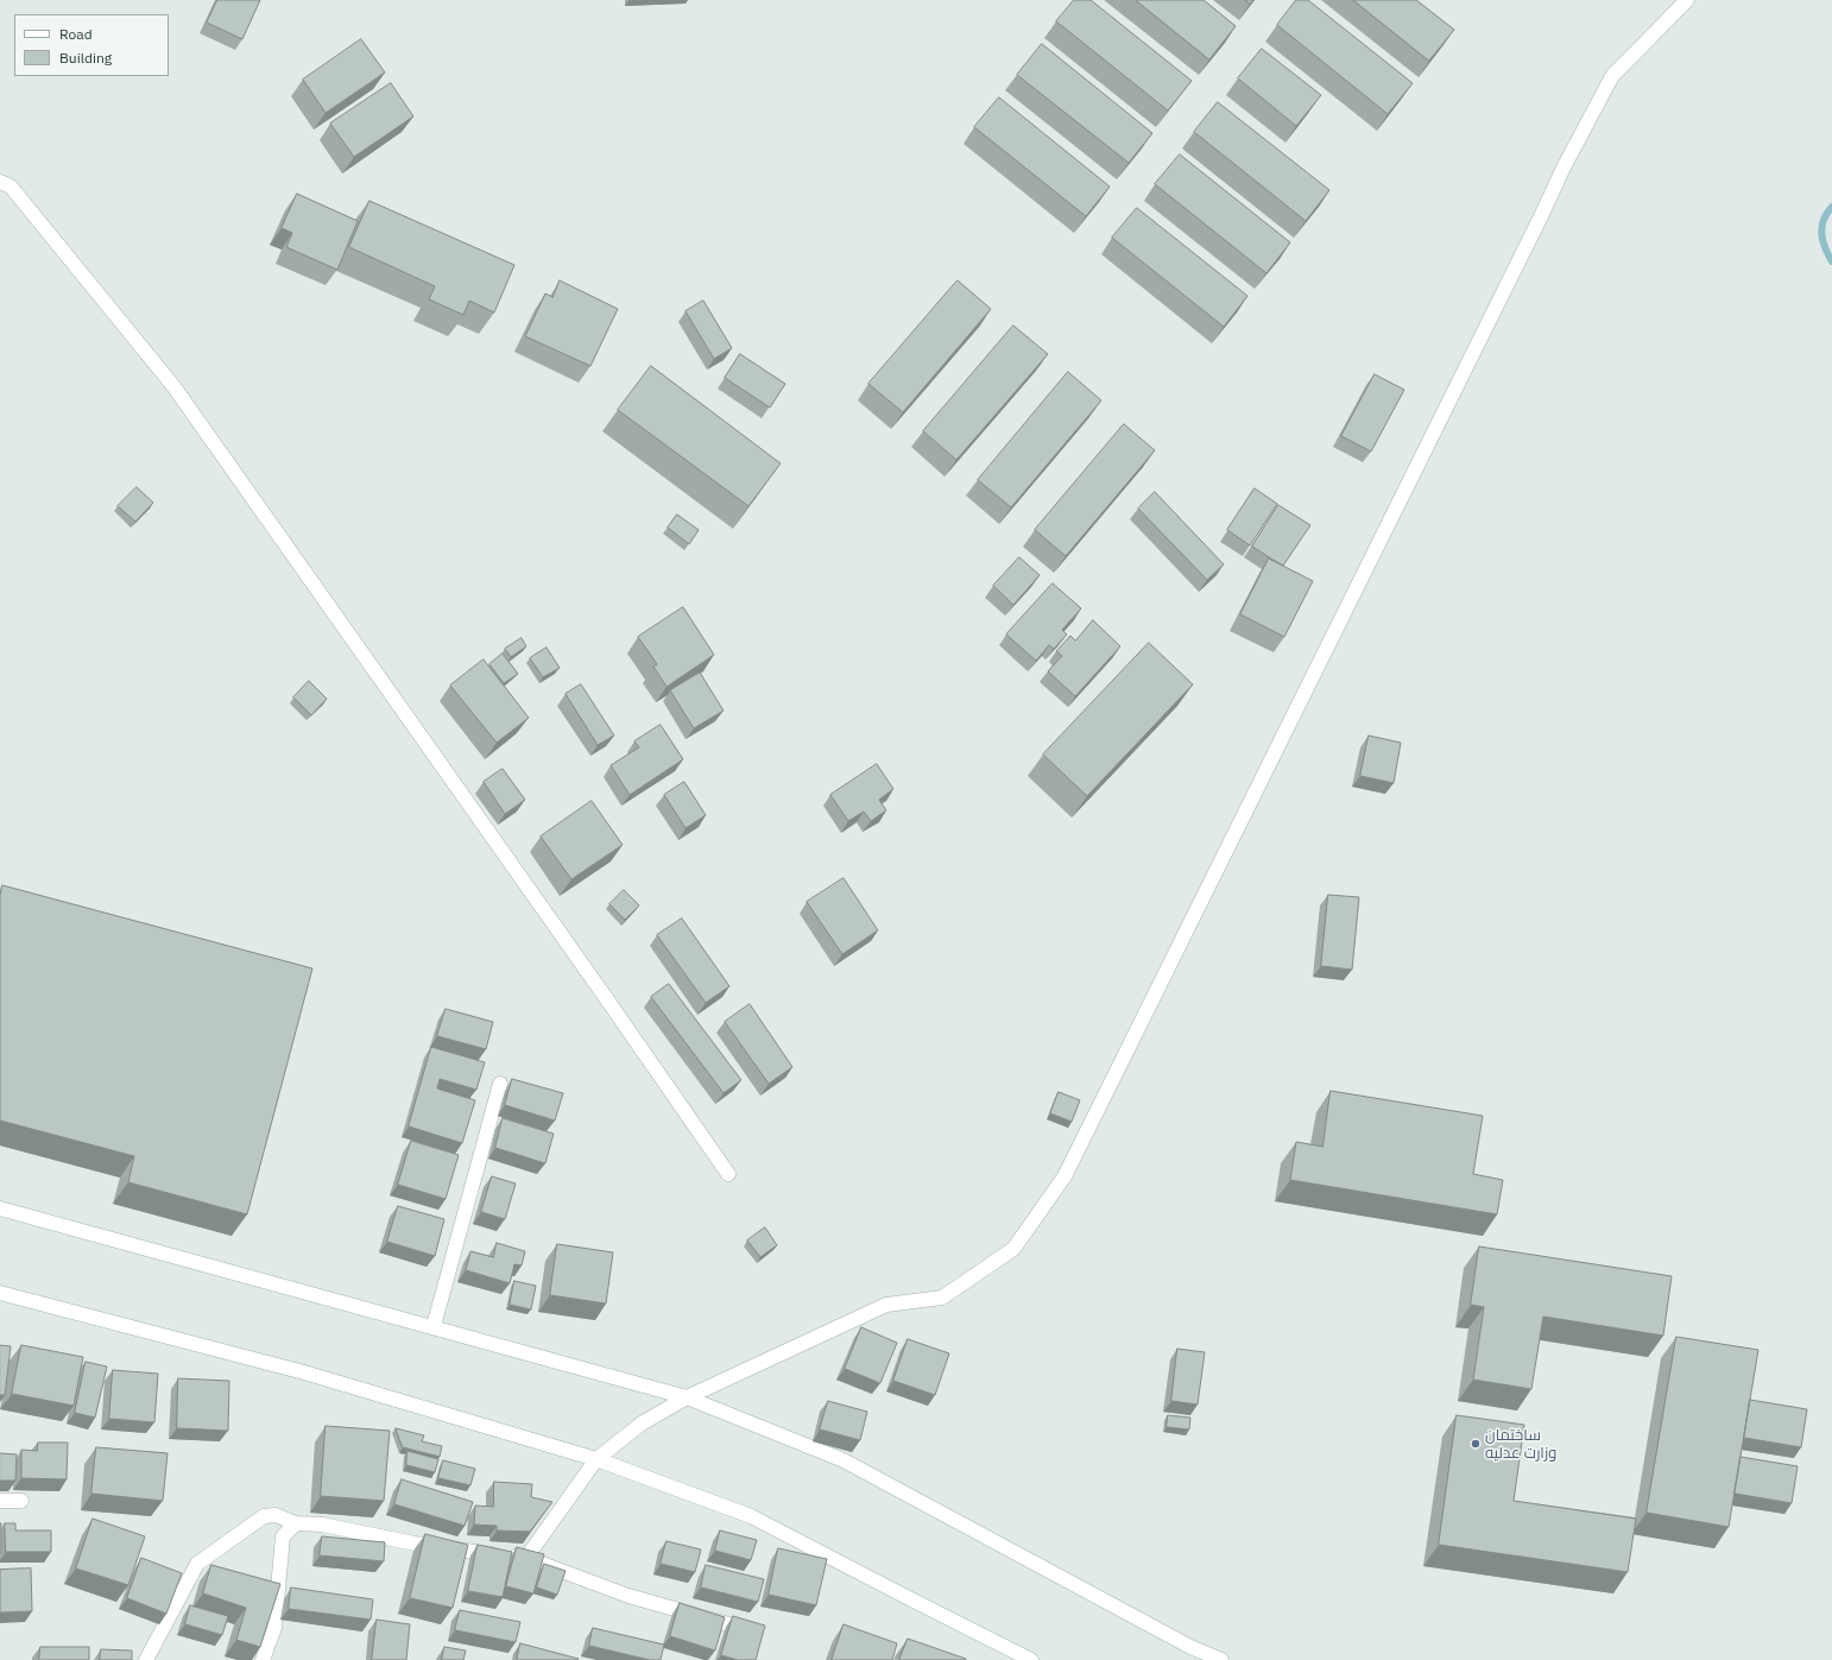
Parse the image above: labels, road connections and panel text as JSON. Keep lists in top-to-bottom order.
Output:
{
  "places": ["ساختمان وزارت عدلیه"],
  "legend": ["Road", "Building"]
}
